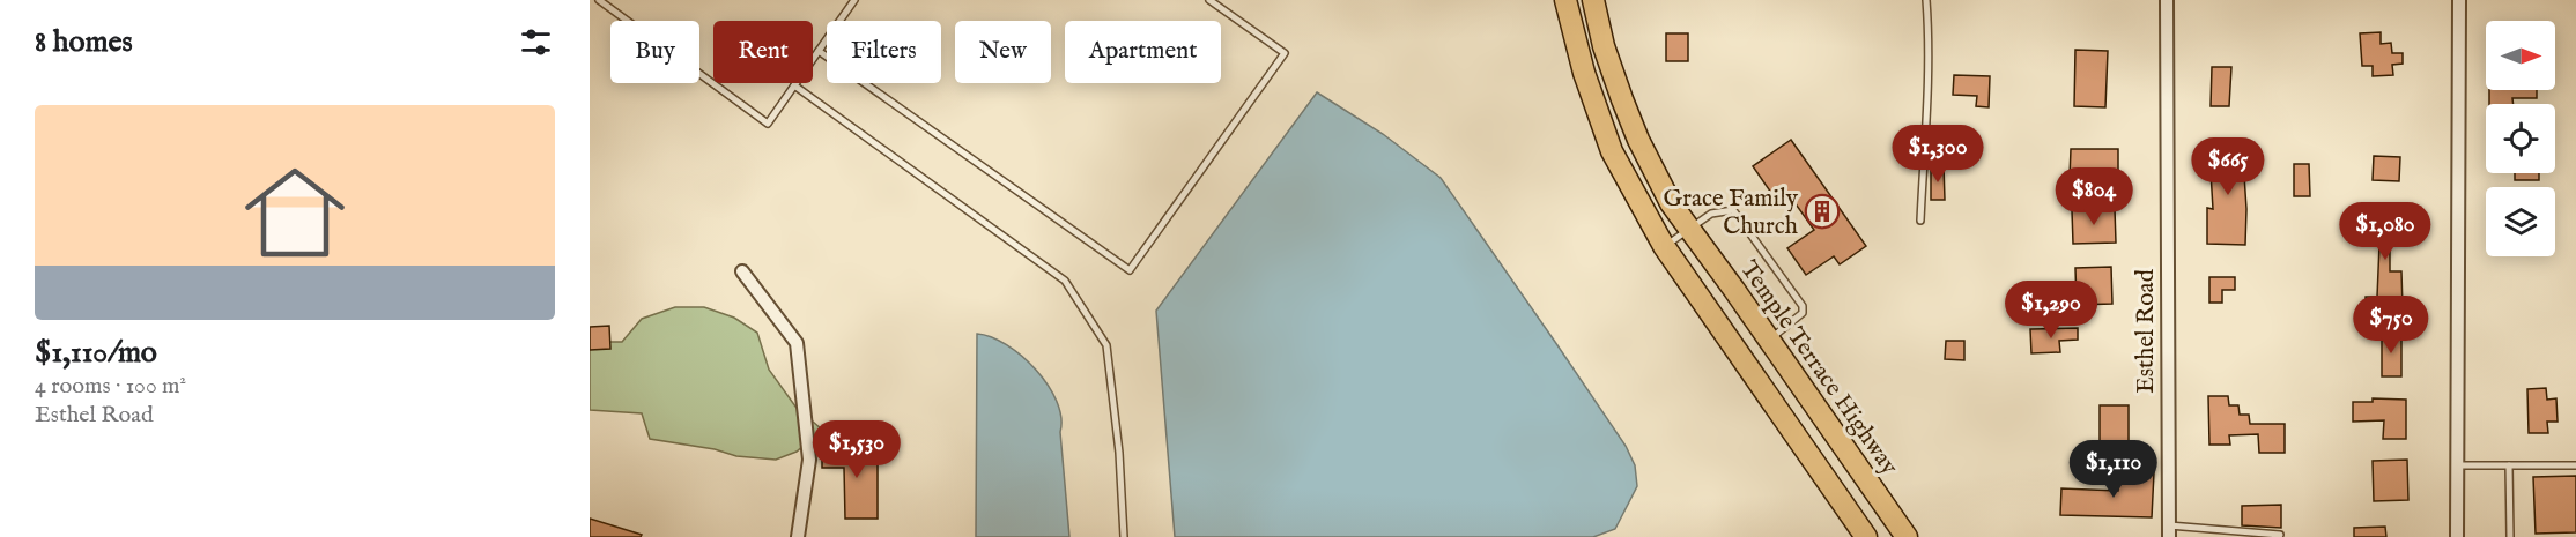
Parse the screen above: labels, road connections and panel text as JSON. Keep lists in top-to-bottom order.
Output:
{
  "streets": {
    "main road": ["Temple Terrace Highway"],
    "street": ["Esthel Road"]
  },
  "places": {
    "building": ["Grace Family Church"]
  },
  "north": "right",
  "page": {
    "heading": "8 homes",
    "chip": [
      "Buy",
      "Rent",
      "Filters",
      "New",
      "Apartment"
    ],
    "list": [
      {
        "name": "$1,110/mo",
        "note": "4 rooms · 100 m² · Esthel Road"
      }
    ],
    "price": [
      "$1,300",
      "$665",
      "$804",
      "$1,080",
      "$1,290",
      "$750",
      "$1,530",
      "$1,110"
    ]
  }
}
